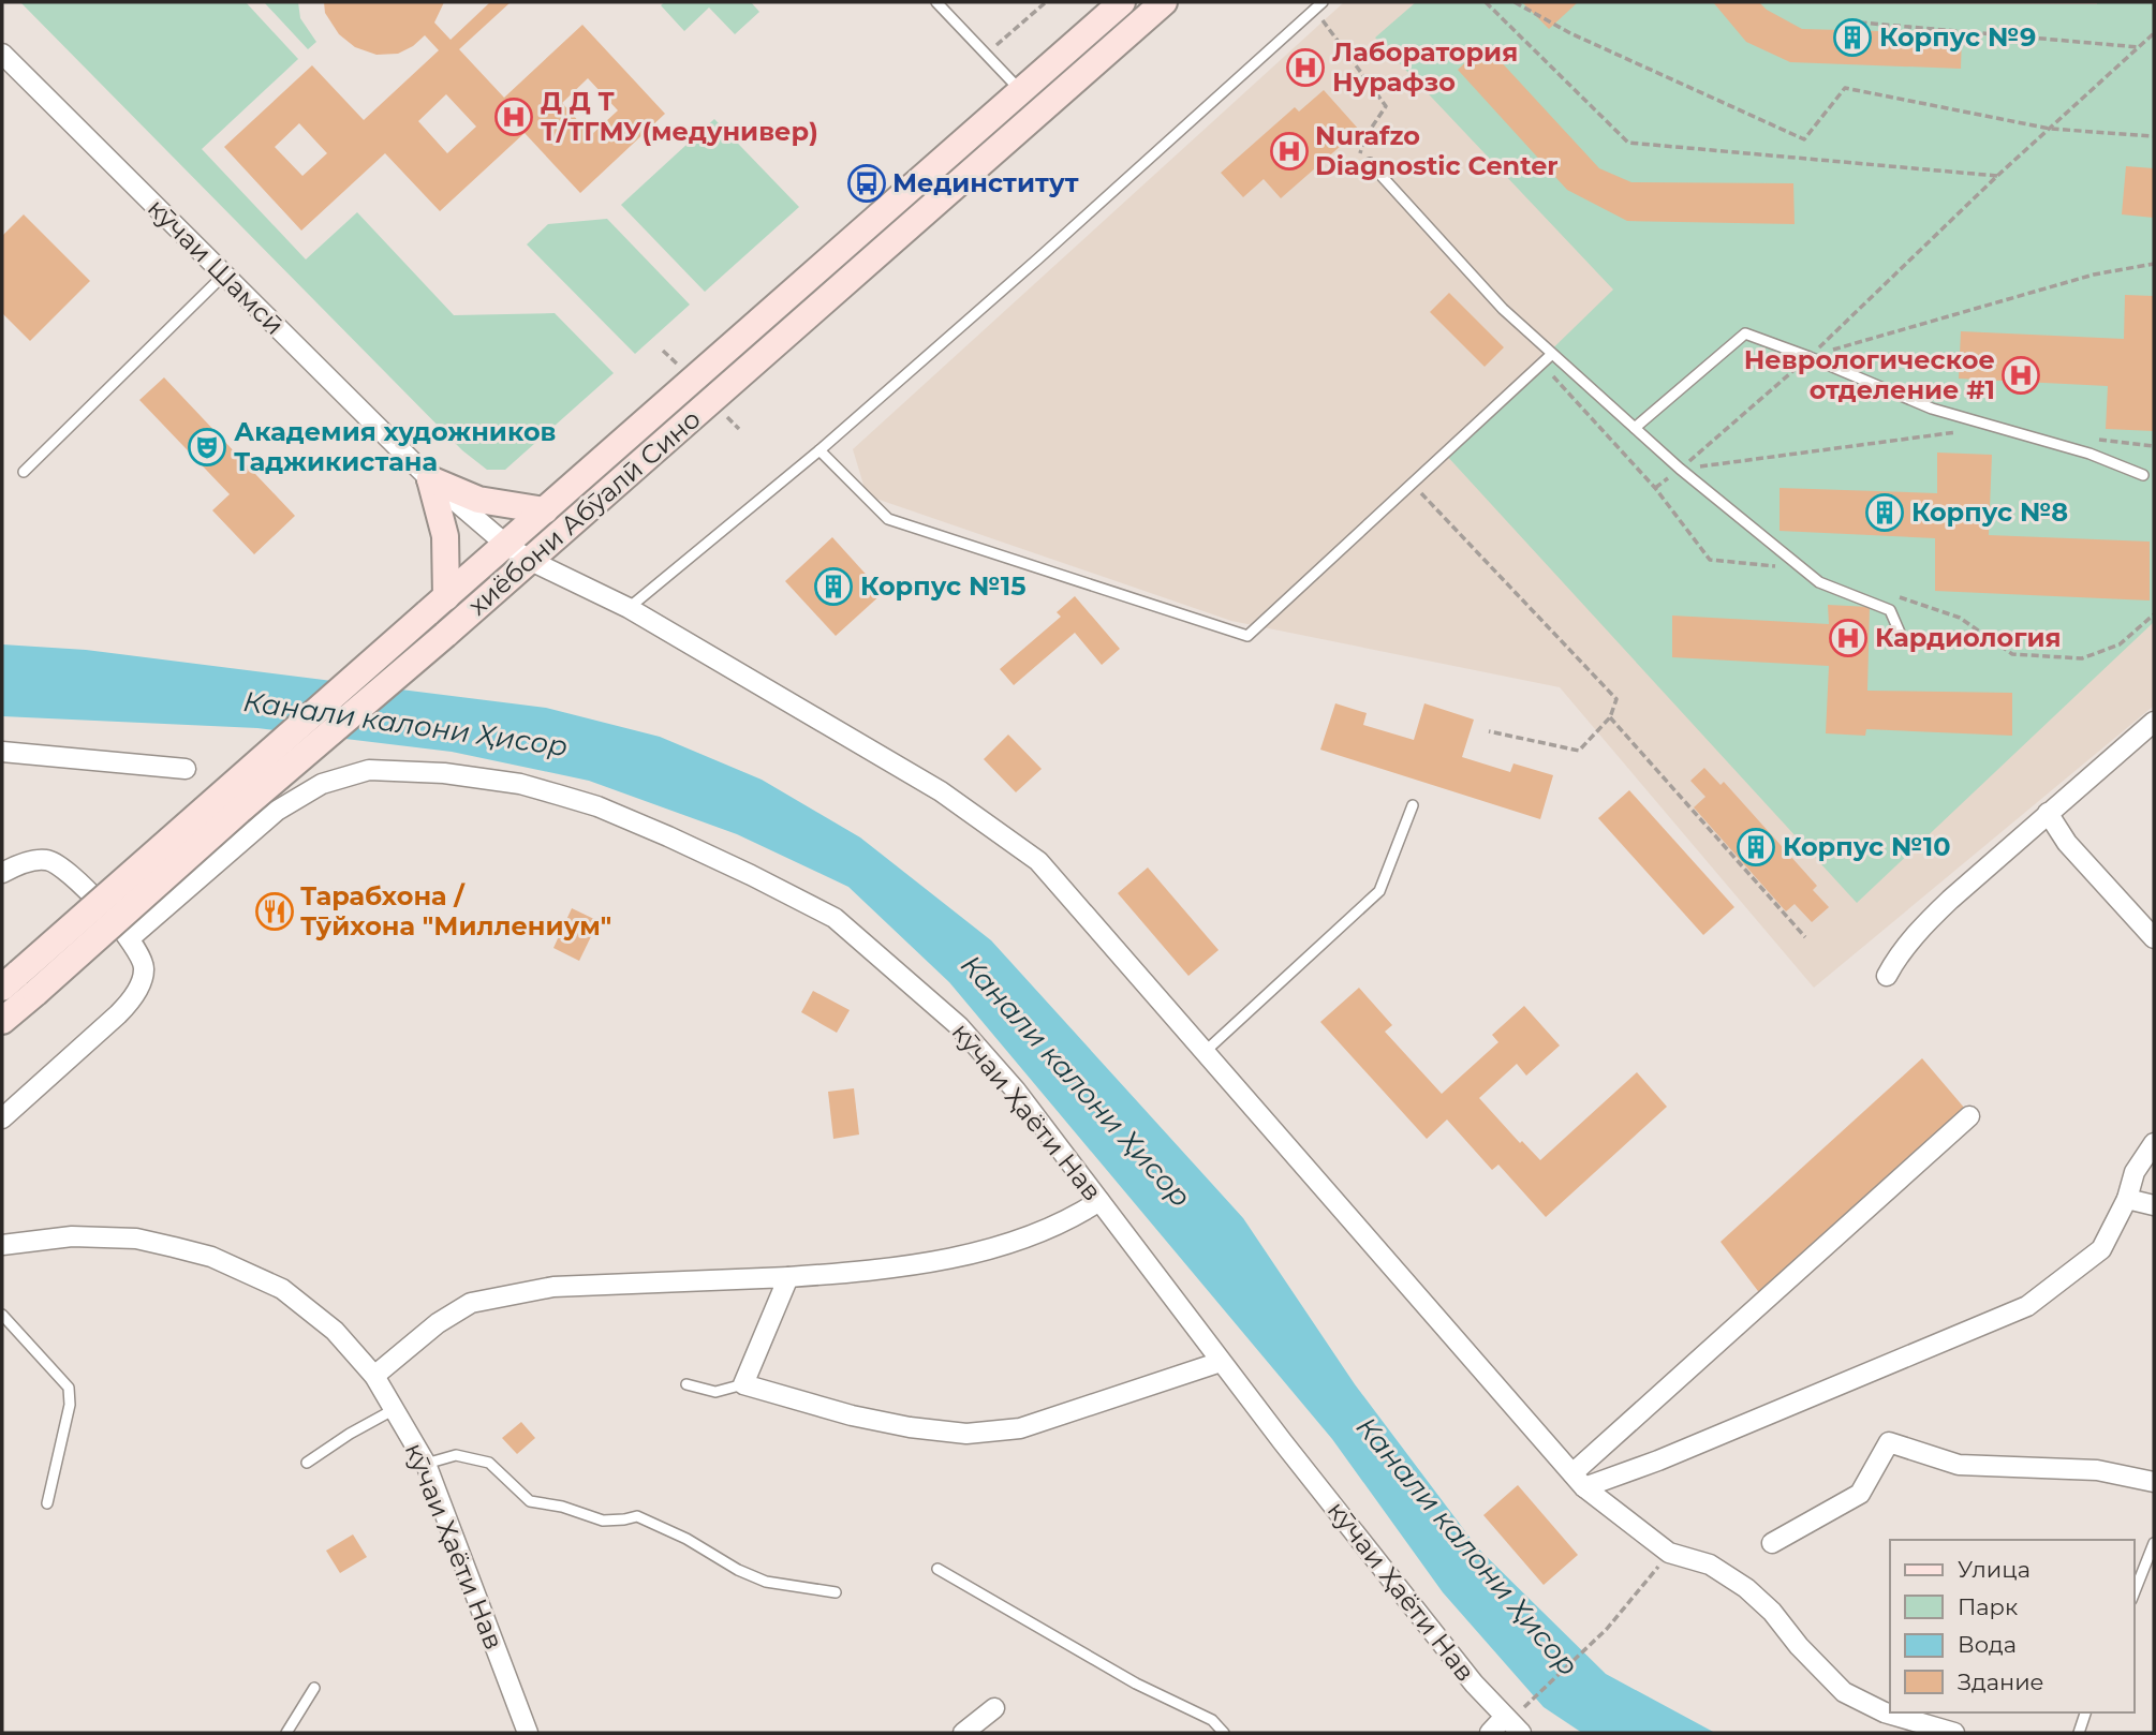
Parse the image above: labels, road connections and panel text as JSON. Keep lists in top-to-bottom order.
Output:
{
  "streets": {
    "main road": ["хиёбони Абӯалӣ Сино"],
    "street": ["кӯчаи Шамсӣ", "кӯчаи Ҳаёти Нав"]
  },
  "crossings": [
    ["кӯчаи Шамсӣ", "хиёбони Абӯалӣ Сино"]
  ],
  "water": ["Канали калони Ҳисор"],
  "places": {
    "building": [
      "Корпус №9",
      "Корпус №8",
      "Корпус №15",
      "Корпус №10"
    ],
    "hospital": [
      "Лаборатория Нурафзо",
      "Д Д Т Т/ТГМУ(медунивер)",
      "Nurafzo Diagnostic Center",
      "Неврологическое отделение #1",
      "Кардиология"
    ],
    "bus stop": ["Мединститут"],
    "theatre": ["Академия художников Таджикистана"],
    "restaurant": ["Тарабхона / Тӯйхона \"Миллениум\""]
  },
  "legend": [
    "Улица",
    "Парк",
    "Вода",
    "Здание"
  ]
}
